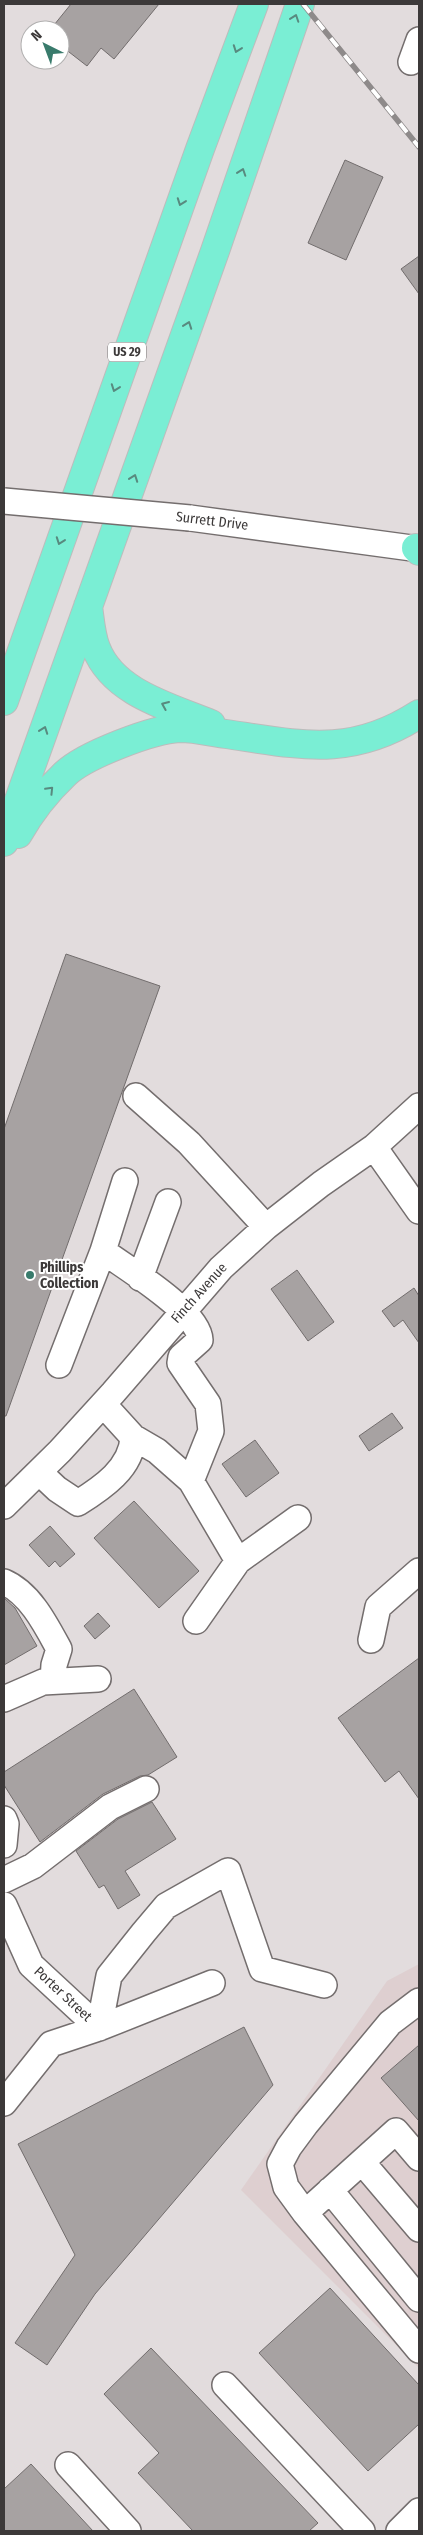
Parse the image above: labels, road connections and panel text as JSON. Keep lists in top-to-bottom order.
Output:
{
  "streets": {
    "highway": ["US 29"],
    "street": ["Surrett Drive", "Finch Avenue", "Porter Street"]
  },
  "places": ["Phillips Collection"],
  "north": "top left"
}
